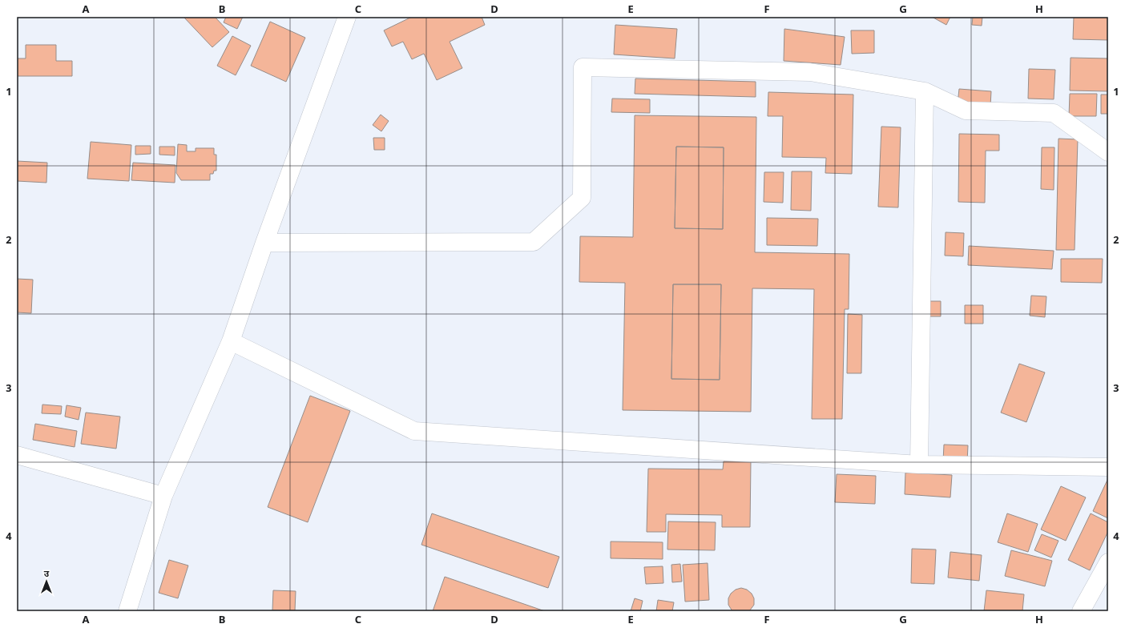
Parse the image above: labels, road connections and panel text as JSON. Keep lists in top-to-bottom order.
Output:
{
  "north": "top",
  "grid": {
    "columns": [
      "A",
      "B",
      "C",
      "D",
      "E",
      "F",
      "G",
      "H"
    ],
    "rows": [
      "1",
      "2",
      "3",
      "4"
    ]
  }
}
